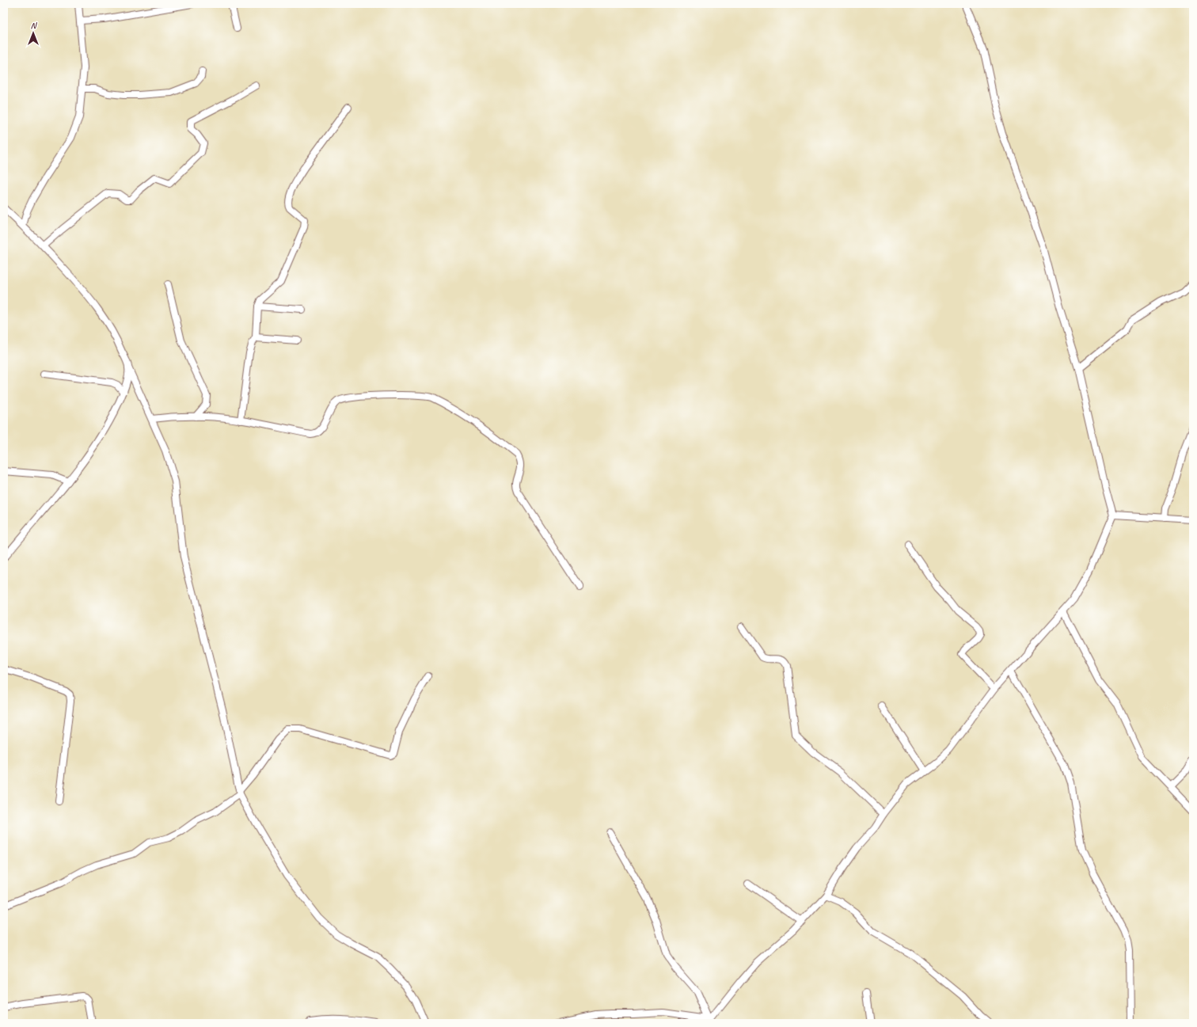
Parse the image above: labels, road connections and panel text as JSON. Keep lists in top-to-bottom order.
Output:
{
  "north": "top"
}
